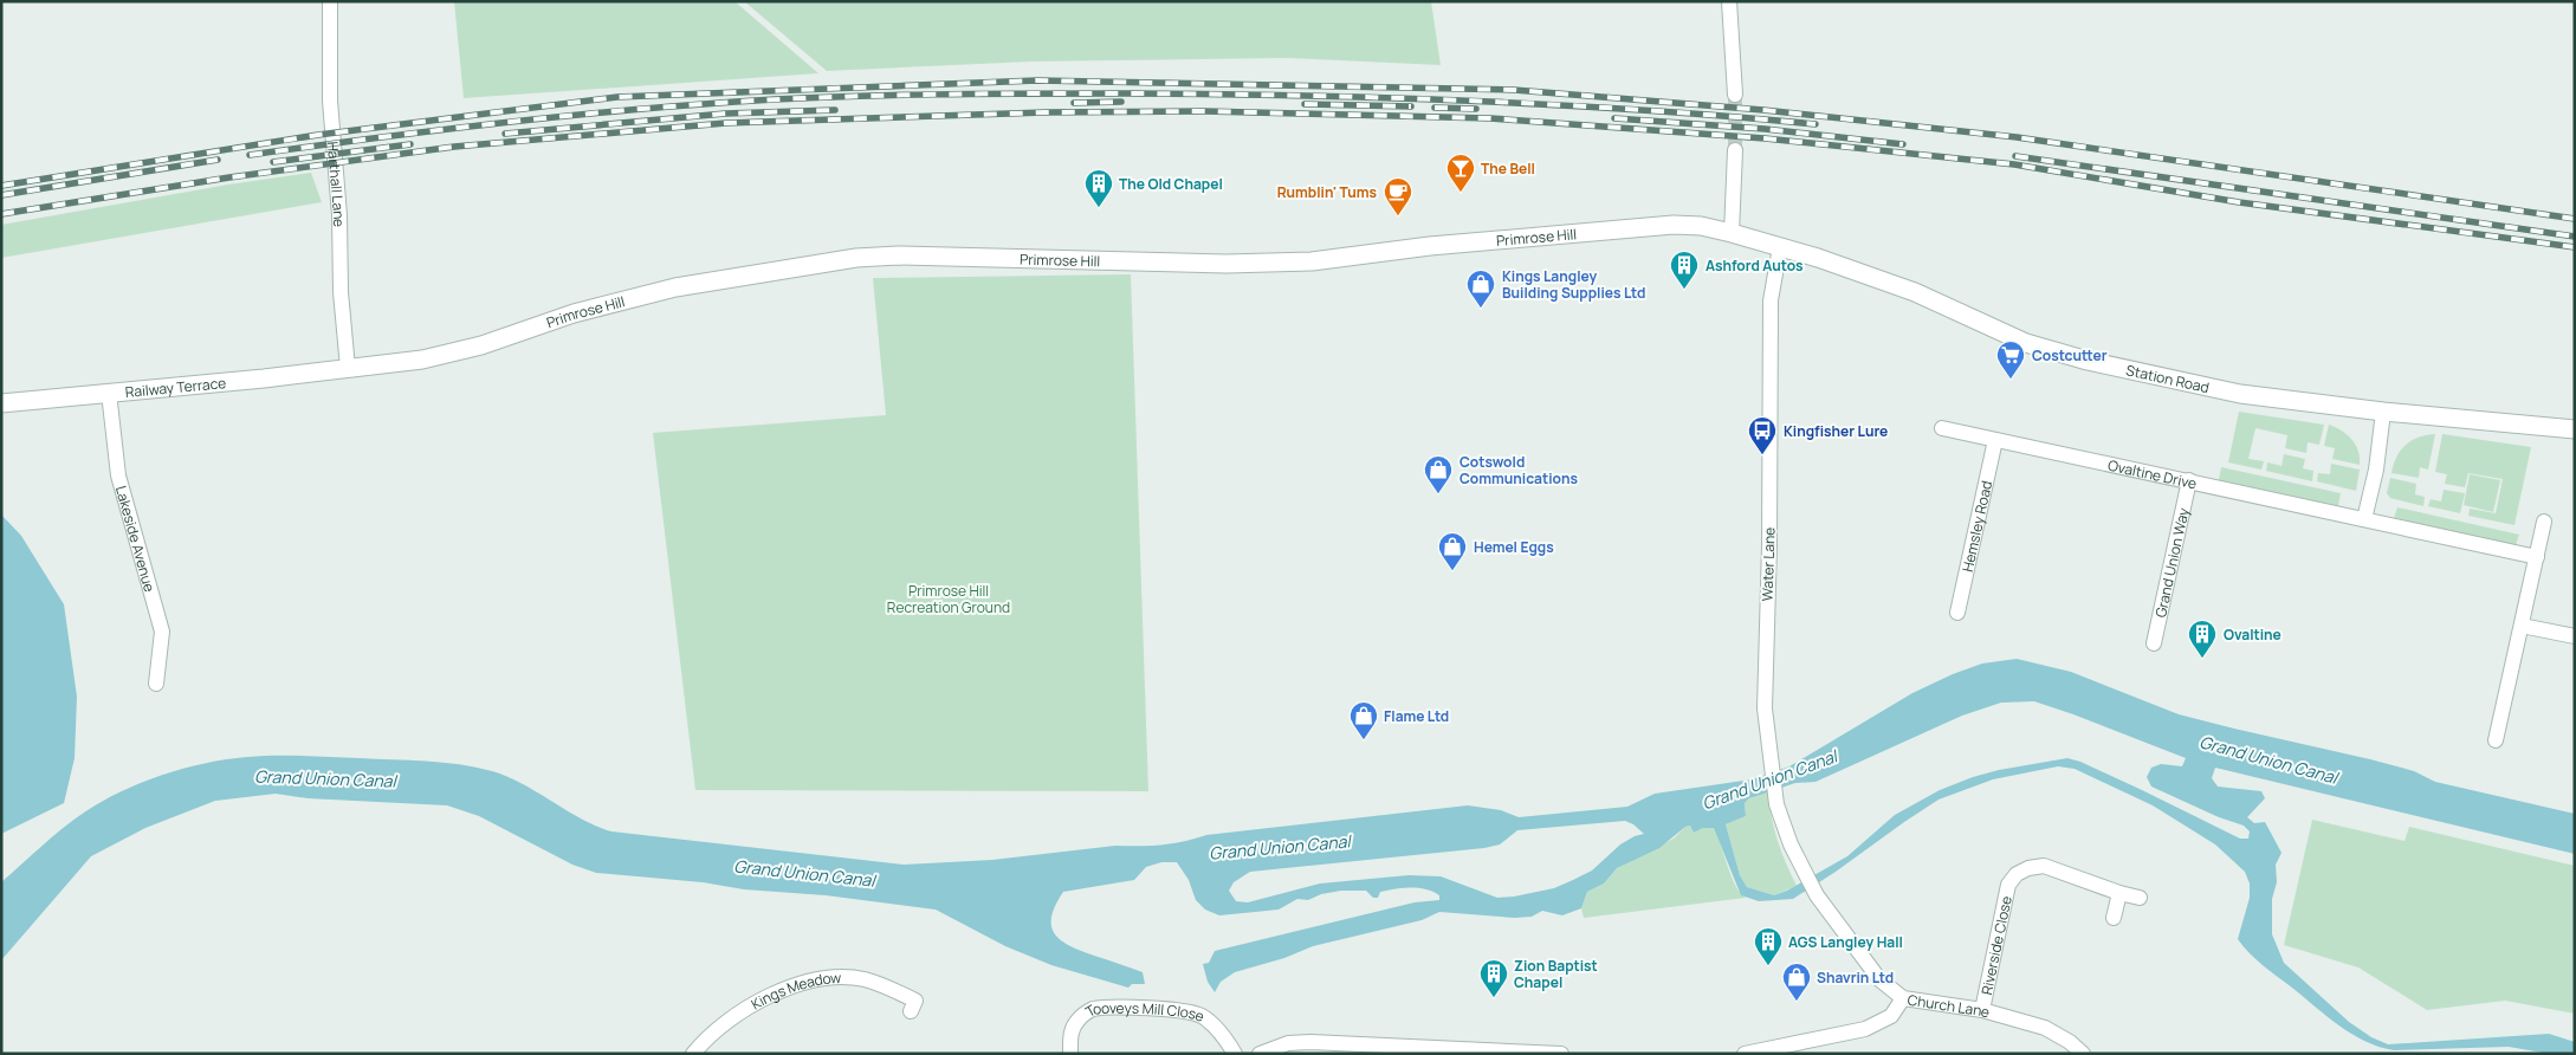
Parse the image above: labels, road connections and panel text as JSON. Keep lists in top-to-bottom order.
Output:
{
  "streets": {
    "street": [
      "Harthall Lane",
      "Primrose Hill",
      "Station Road",
      "Railway Terrace",
      "Ovaltine Drive",
      "Hemsley Road",
      "Lakeside Avenue",
      "Grand Union Way",
      "Water Lane",
      "Riverside Close",
      "Kings Meadow",
      "Church Lane",
      "Tooveys Mill Close"
    ]
  },
  "crossings": [
    ["Harthall Lane", "Primrose Hill"],
    ["Harthall Lane", "Railway Terrace"],
    ["Primrose Hill", "Station Road"],
    ["Primrose Hill", "Railway Terrace"],
    ["Primrose Hill", "Water Lane"],
    ["Station Road", "Water Lane"],
    ["Railway Terrace", "Lakeside Avenue"],
    ["Ovaltine Drive", "Hemsley Road"],
    ["Ovaltine Drive", "Grand Union Way"],
    ["Water Lane", "Church Lane"],
    ["Riverside Close", "Church Lane"]
  ],
  "water": ["Grand Union Canal"],
  "parks": ["Primrose Hill Recreation Ground"],
  "places": {
    "bar": ["The Bell"],
    "building": [
      "The Old Chapel",
      "Ashford Autos",
      "Ovaltine",
      "AGS Langley Hall",
      "Zion Baptist Chapel"
    ],
    "cafe": ["Rumblin' Tums"],
    "shop": [
      "Kings Langley Building Supplies Ltd",
      "Cotswold Communications",
      "Hemel Eggs",
      "Flame Ltd",
      "Shavrin Ltd"
    ],
    "supermarket": ["Costcutter"],
    "bus stop": ["Kingfisher Lure"]
  }
}
